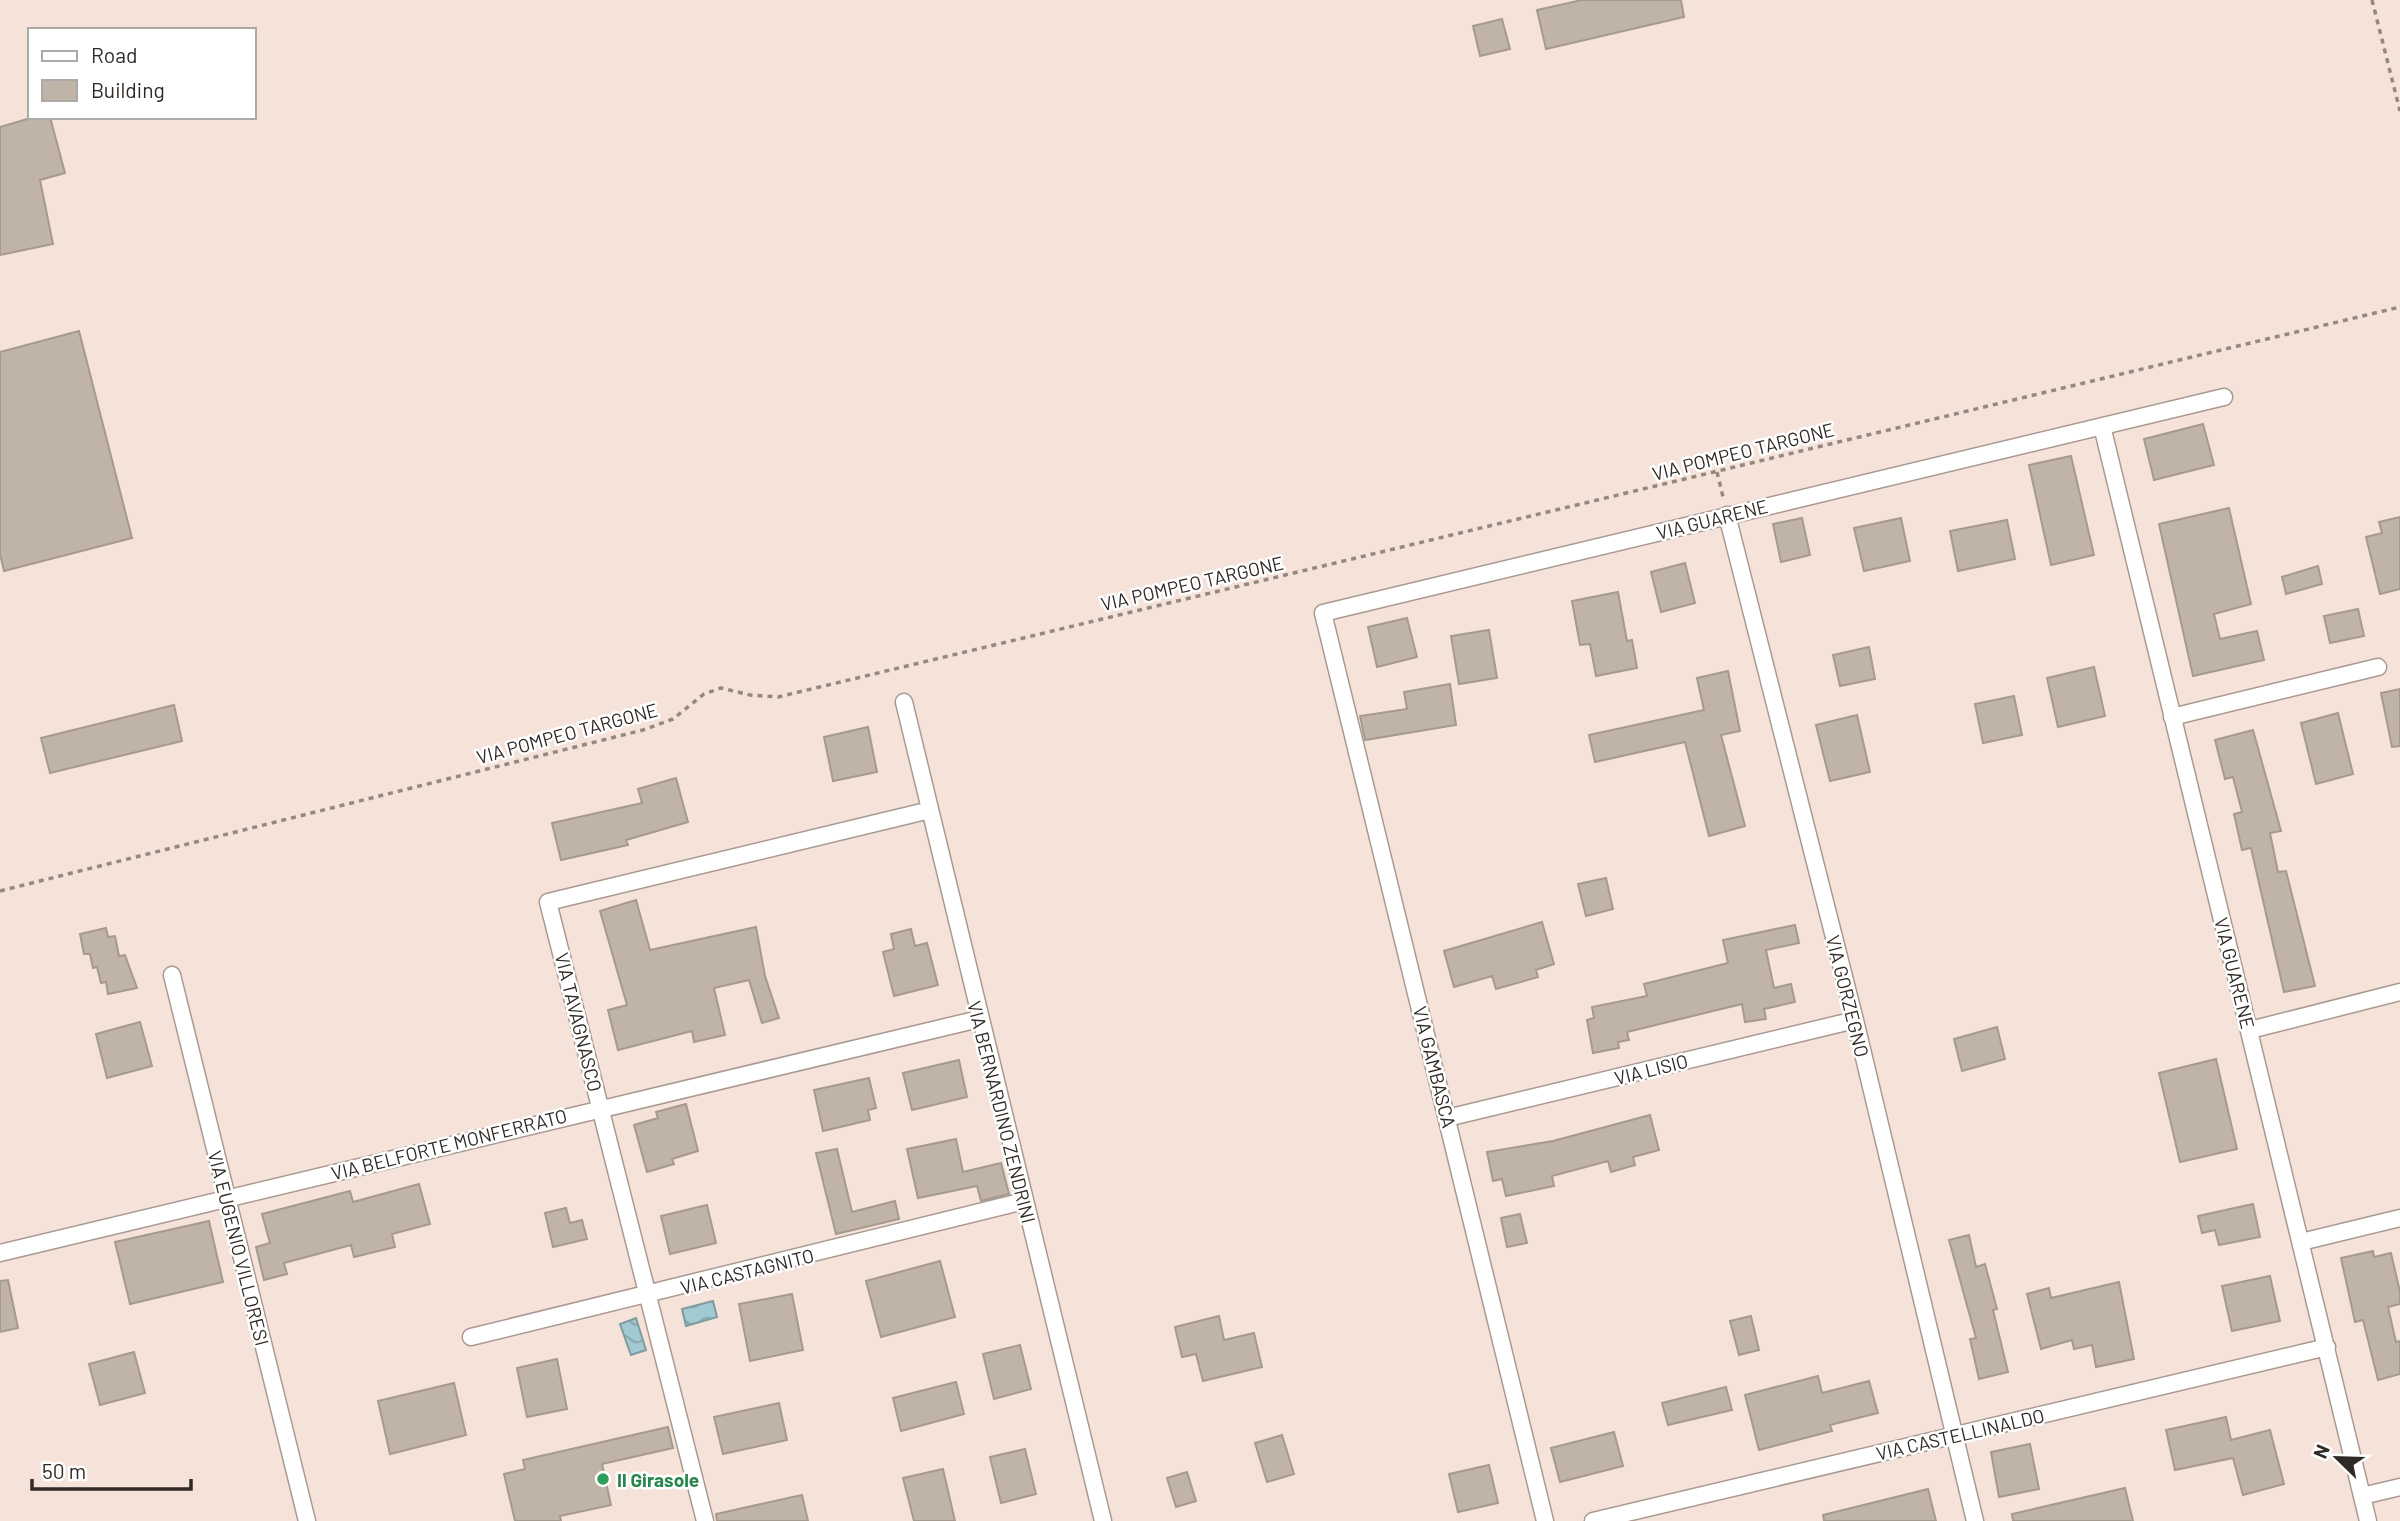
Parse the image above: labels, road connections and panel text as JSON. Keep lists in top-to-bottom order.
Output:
{
  "streets": {
    "street": [
      "VIA GUARENE",
      "VIA GORZEGNO",
      "VIA TAVAGNASCO",
      "VIA GAMBASCA",
      "VIA LISIO",
      "VIA BERNARDINO ZENDRINI",
      "VIA BELFORTE MONFERRATO",
      "VIA EUGENIO VILLORESI",
      "VIA CASTAGNITO",
      "VIA CASTELLINALDO"
    ],
    "path": ["VIA POMPEO TARGONE"]
  },
  "crossings": [
    ["VIA GUARENE", "VIA GORZEGNO"],
    ["VIA GUARENE", "VIA GAMBASCA"],
    ["VIA GUARENE", "VIA CASTELLINALDO"],
    ["VIA GORZEGNO", "VIA LISIO"],
    ["VIA GORZEGNO", "VIA CASTELLINALDO"],
    ["VIA TAVAGNASCO", "VIA BERNARDINO ZENDRINI"],
    ["VIA TAVAGNASCO", "VIA BELFORTE MONFERRATO"],
    ["VIA TAVAGNASCO", "VIA CASTAGNITO"],
    ["VIA GAMBASCA", "VIA LISIO"],
    ["VIA BERNARDINO ZENDRINI", "VIA BELFORTE MONFERRATO"],
    ["VIA BERNARDINO ZENDRINI", "VIA CASTAGNITO"],
    ["VIA BELFORTE MONFERRATO", "VIA EUGENIO VILLORESI"]
  ],
  "places": ["Il Girasole"],
  "legend": ["Road", "Building"],
  "scale_bar": "50 m",
  "north": "top left"
}
